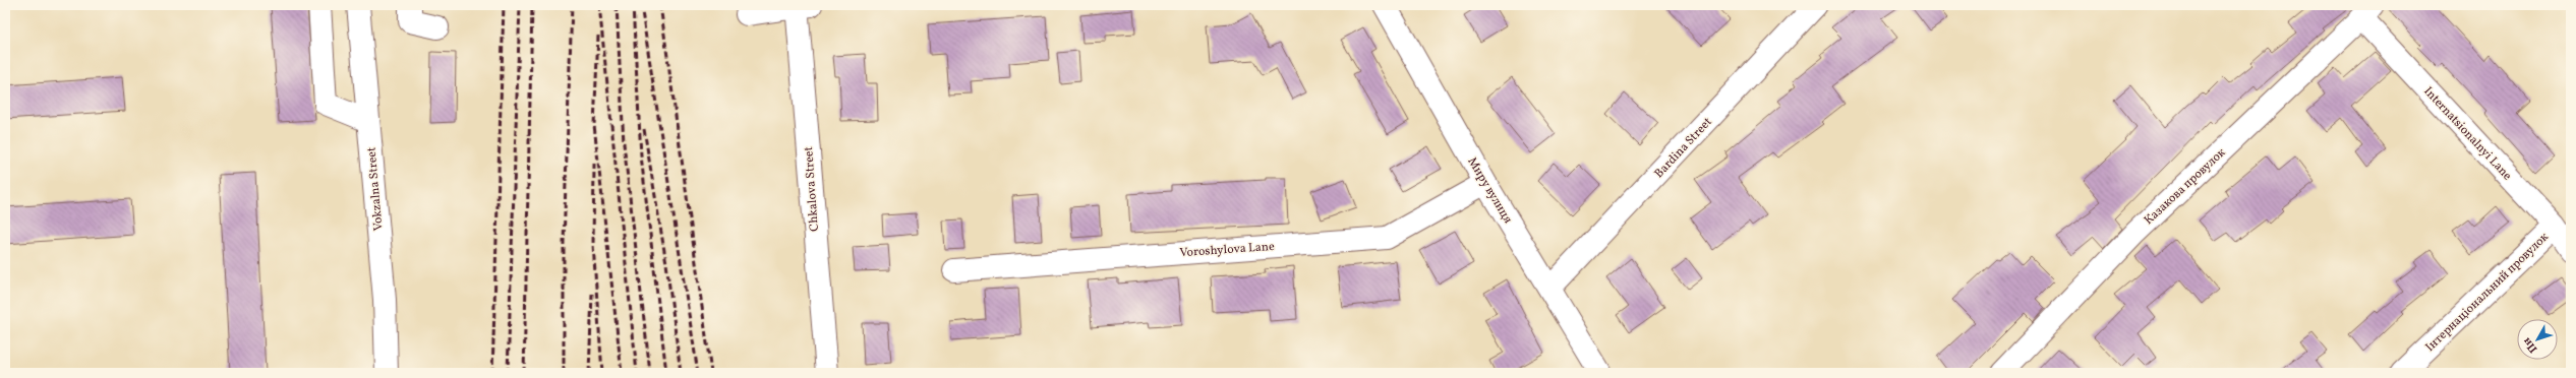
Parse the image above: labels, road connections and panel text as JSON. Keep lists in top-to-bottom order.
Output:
{
  "streets": {
    "street": [
      "Internatsionalnyi Lane",
      "Bardina Street",
      "Казакова провулок",
      "Vokzalna Street",
      "Chkalova Street",
      "Миру вулиця",
      "Voroshylova Lane",
      "Інтернаціональний провулок"
    ]
  },
  "crossings": [
    ["Internatsionalnyi Lane", "Казакова провулок"],
    ["Internatsionalnyi Lane", "Інтернаціональний провулок"],
    ["Bardina Street", "Миру вулиця"],
    ["Миру вулиця", "Voroshylova Lane"]
  ],
  "north": "bottom left"
}
